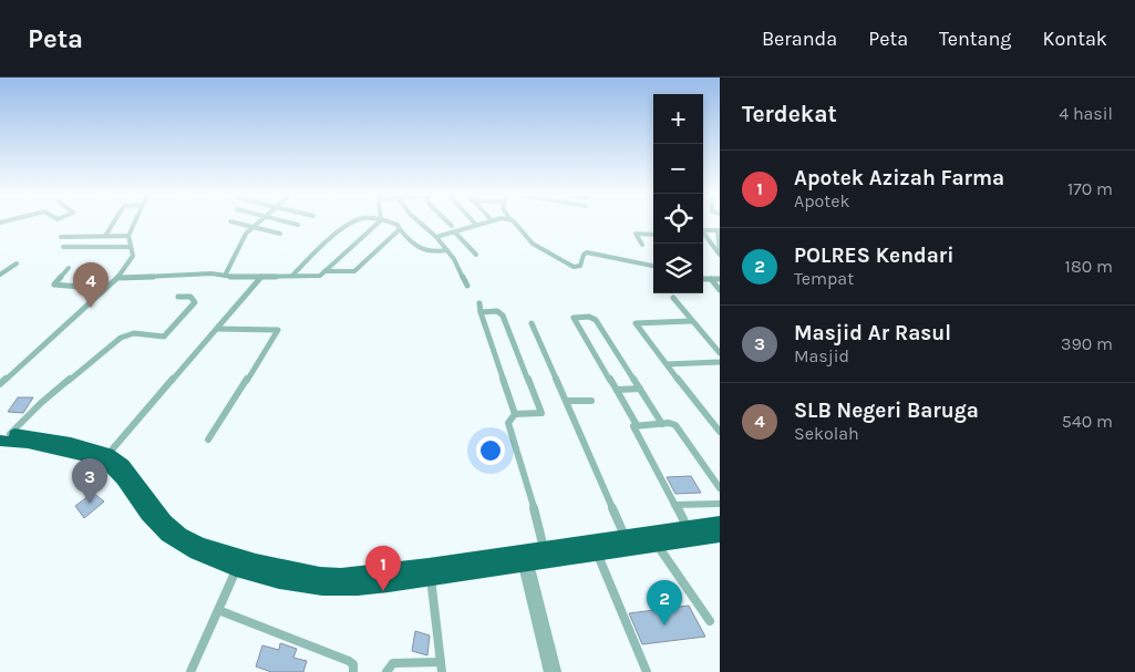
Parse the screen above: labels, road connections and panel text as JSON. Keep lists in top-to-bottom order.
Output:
{
  "page": {
    "header": "Peta",
    "nav": [
      "Beranda",
      "Peta",
      "Tentang",
      "Kontak"
    ],
    "heading": ["Terdekat", "4 hasil"],
    "map_buttons": ["+", "−"],
    "list": [
      {
        "mark": "1",
        "name": "Apotek Azizah Farma",
        "note": "Apotek",
        "value": "170 m"
      },
      {
        "mark": "2",
        "name": "POLRES Kendari",
        "note": "Tempat",
        "value": "180 m"
      },
      {
        "mark": "3",
        "name": "Masjid Ar Rasul",
        "note": "Masjid",
        "value": "390 m"
      },
      {
        "mark": "4",
        "name": "SLB Negeri Baruga",
        "note": "Sekolah",
        "value": "540 m"
      }
    ],
    "pins": [
      "4",
      "3",
      "1",
      "2"
    ]
  }
}
